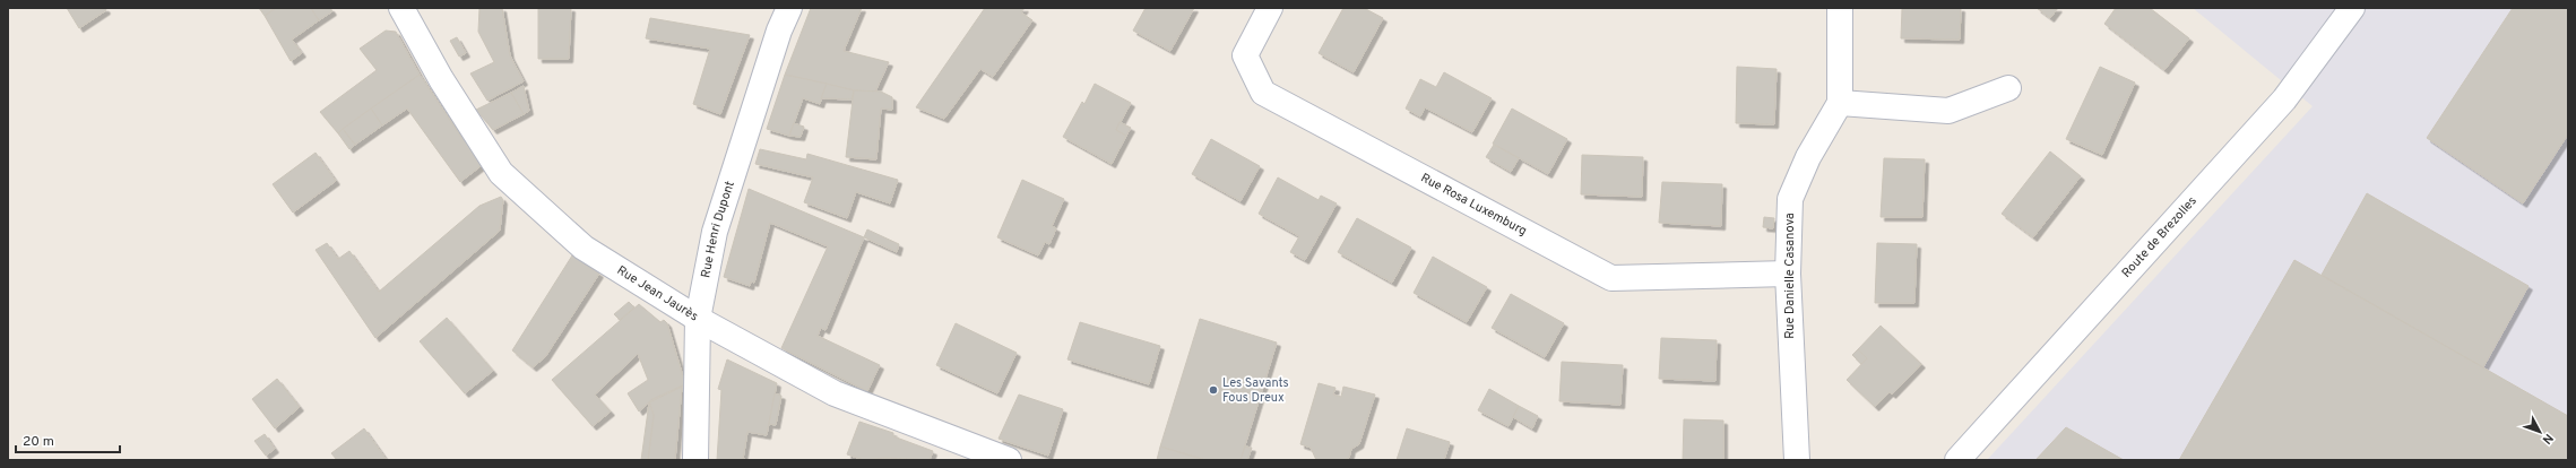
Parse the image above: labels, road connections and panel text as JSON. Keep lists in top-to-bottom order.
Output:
{
  "streets": {
    "street": [
      "Rue Rosa Luxemburg",
      "Rue Henri Dupont",
      "Route de Brezolles",
      "Rue Danielle Casanova",
      "Rue Jean Jaurès"
    ]
  },
  "crossings": [
    ["Rue Rosa Luxemburg", "Rue Danielle Casanova"],
    ["Rue Henri Dupont", "Rue Jean Jaurès"]
  ],
  "places": ["Les Savants Fous Dreux"],
  "scale_bar": "20 m",
  "north": "bottom right"
}
